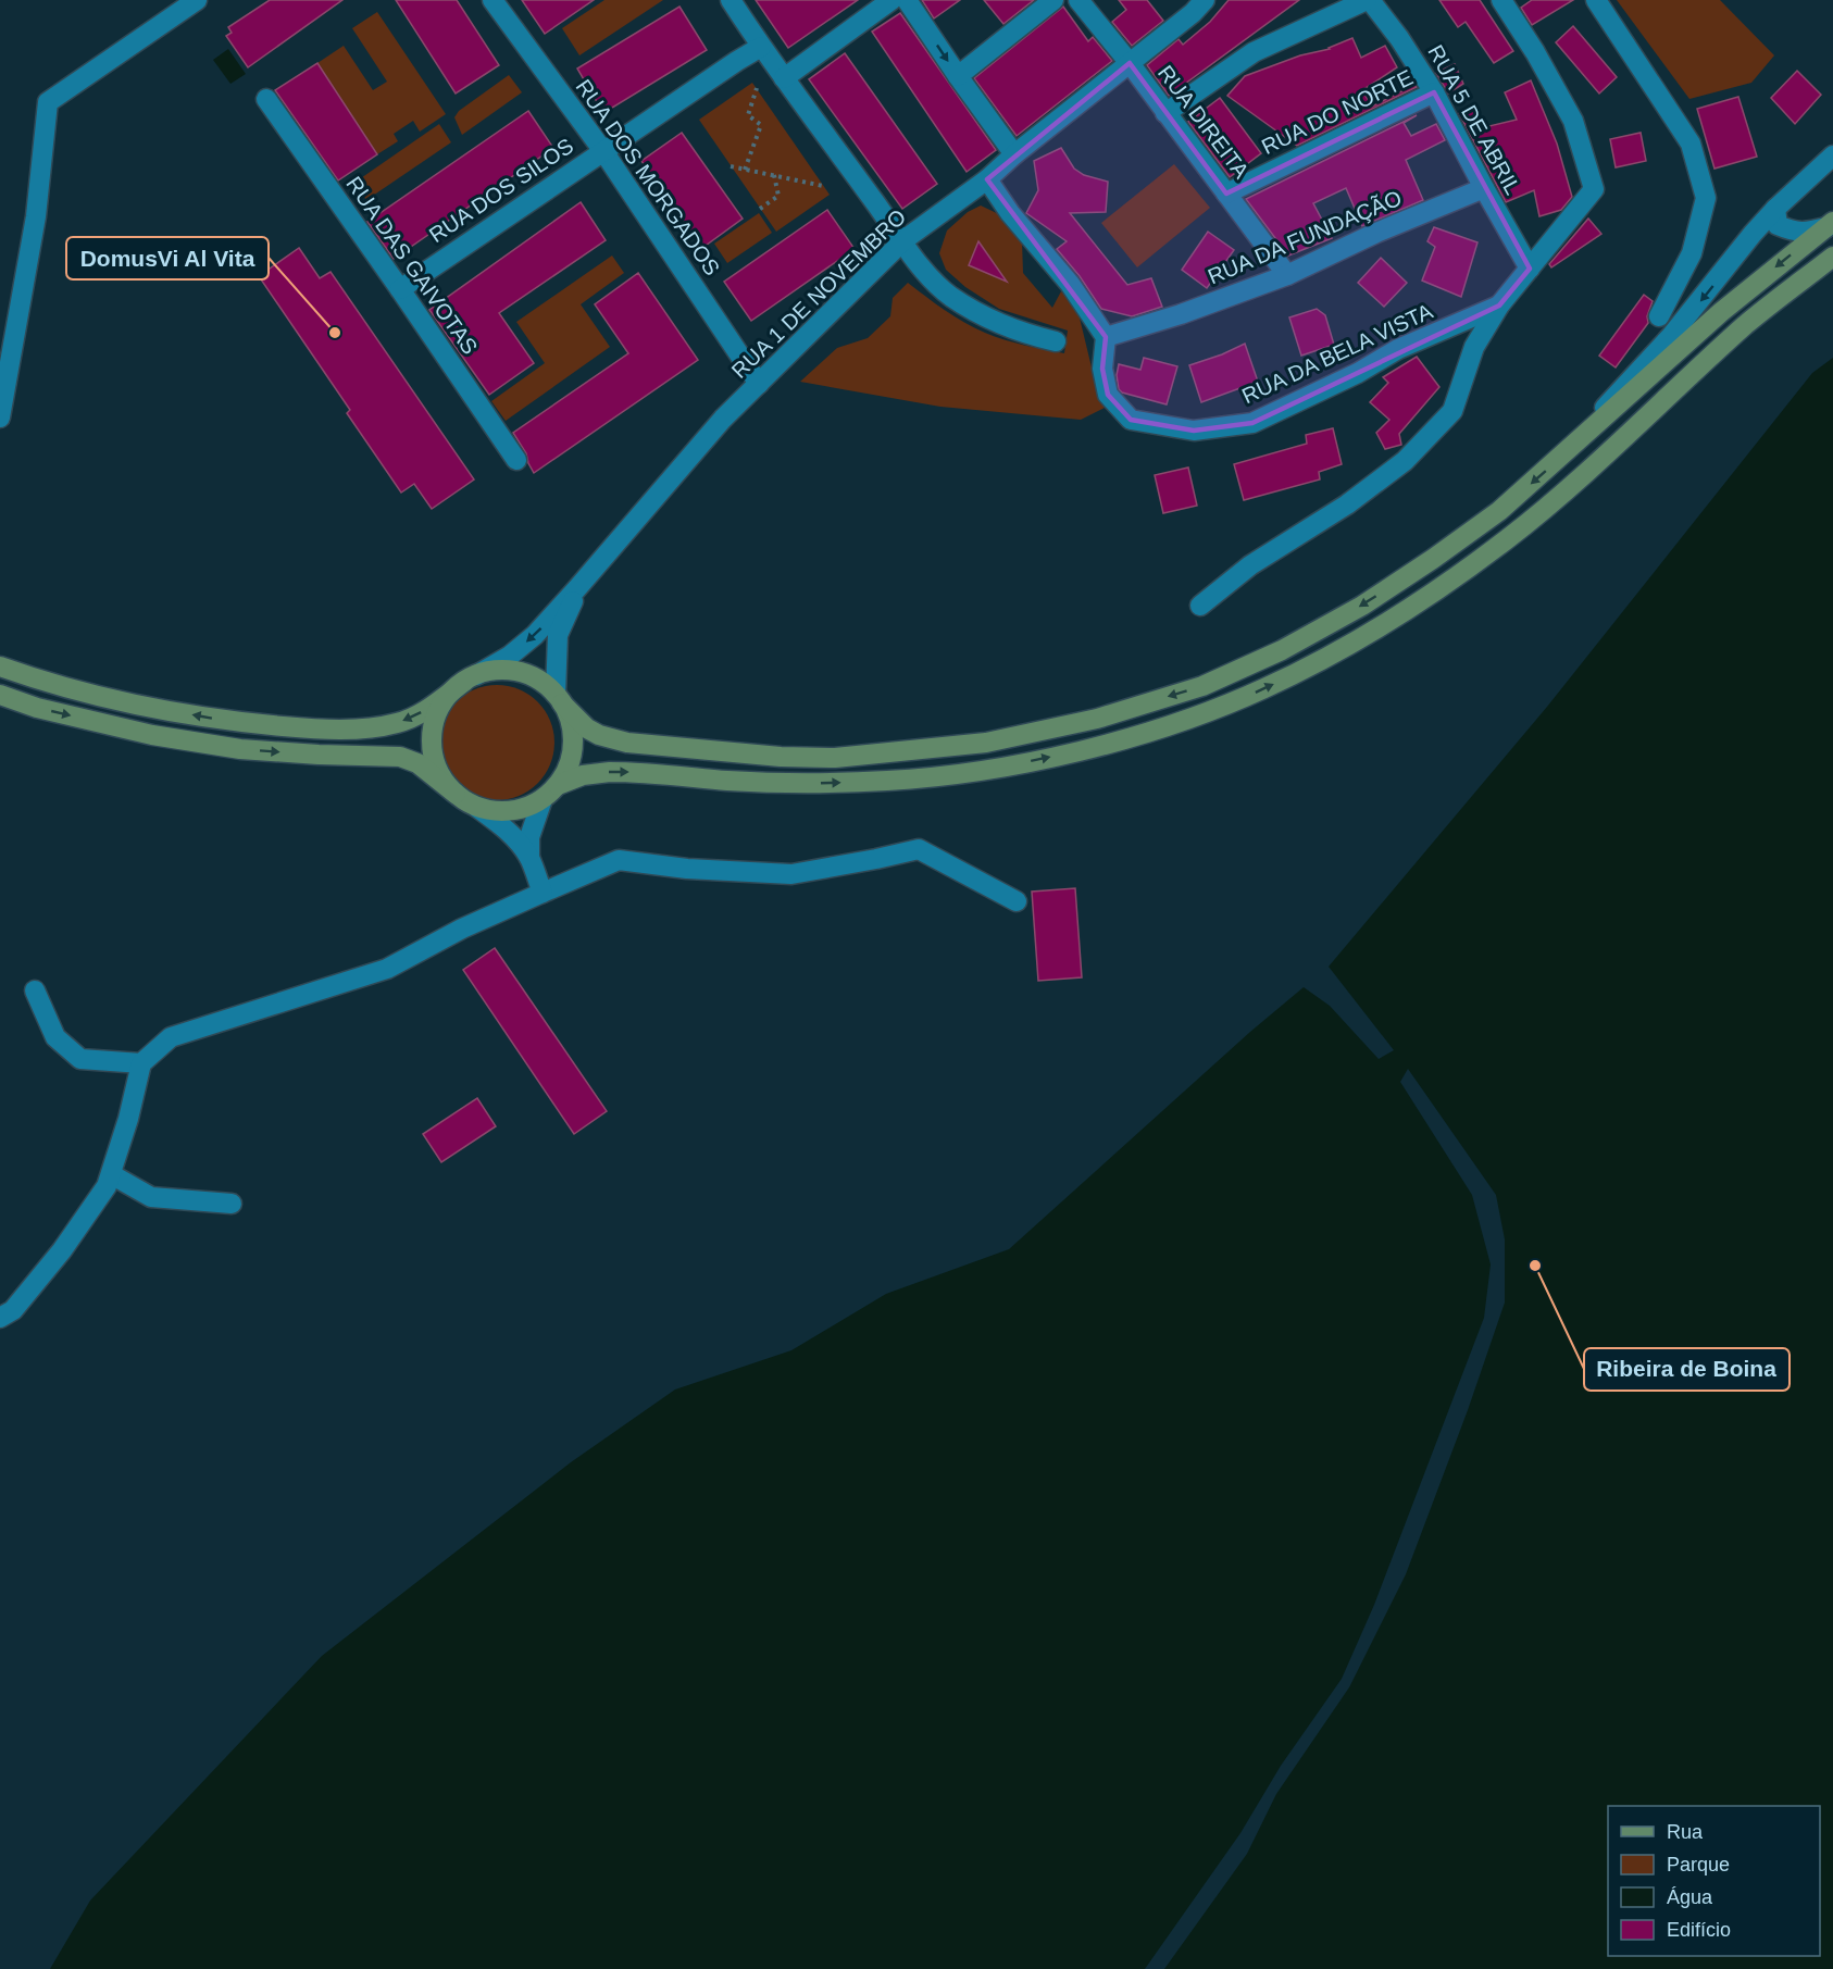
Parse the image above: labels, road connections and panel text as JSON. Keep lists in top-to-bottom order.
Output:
{
  "streets": {
    "street": [
      "RUA DO NORTE",
      "RUA 5 DE ABRIL",
      "RUA DIREITA",
      "RUA DOS MORGADOS",
      "RUA DOS SILOS",
      "RUA DA FUNDAÇÃO",
      "RUA DAS GAIVOTAS",
      "RUA 1 DE NOVEMBRO",
      "RUA DA BELA VISTA"
    ]
  },
  "crossings": [
    ["RUA DO NORTE", "RUA 5 DE ABRIL"],
    ["RUA DO NORTE", "RUA DIREITA"],
    ["RUA 5 DE ABRIL", "RUA DA FUNDAÇÃO"],
    ["RUA DIREITA", "RUA DA FUNDAÇÃO"],
    ["RUA DIREITA", "RUA 1 DE NOVEMBRO"],
    ["RUA DOS MORGADOS", "RUA DOS SILOS"],
    ["RUA DOS MORGADOS", "RUA 1 DE NOVEMBRO"],
    ["RUA DOS SILOS", "RUA DAS GAIVOTAS"],
    ["RUA DA FUNDAÇÃO", "RUA DA BELA VISTA"]
  ],
  "places": ["DomusVi Al Vita", "Ribeira de Boina"],
  "legend": [
    "Rua",
    "Parque",
    "Água",
    "Edifício"
  ]
}
